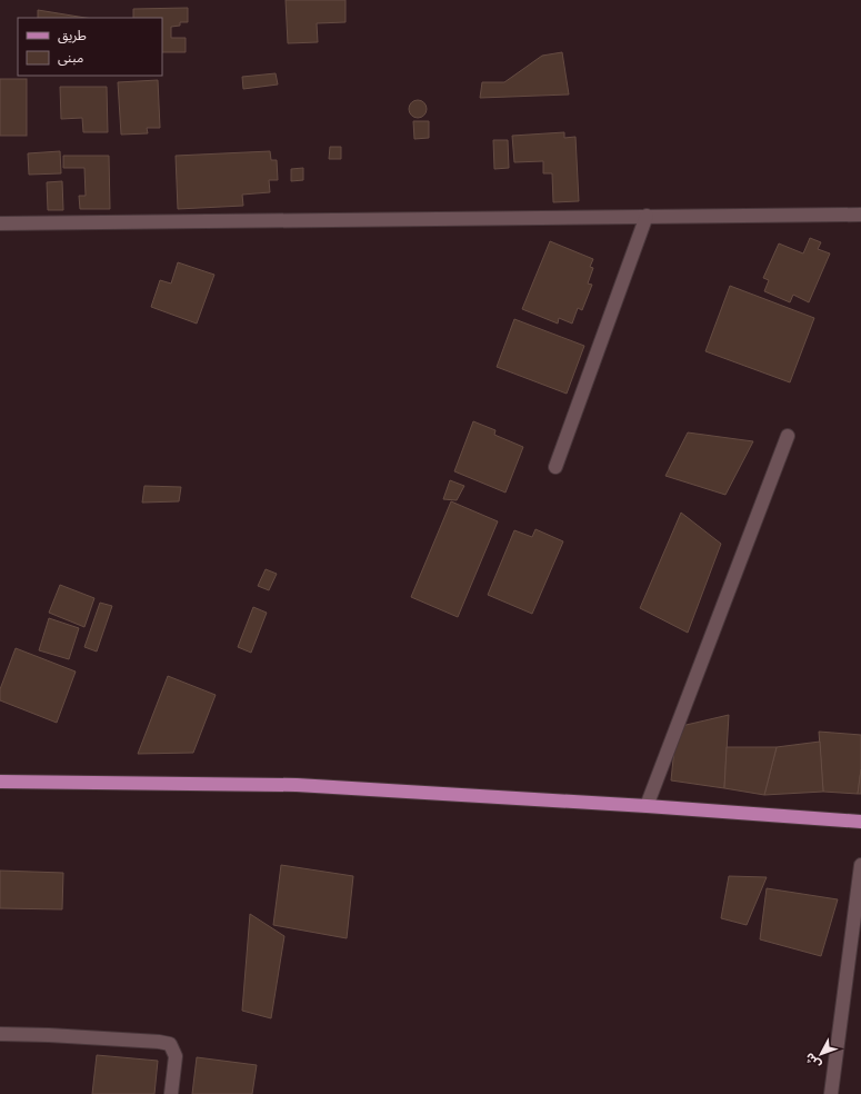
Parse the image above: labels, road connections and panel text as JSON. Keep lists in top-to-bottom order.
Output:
{
  "legend": ["طريق", "مبنى"],
  "north": "bottom left"
}
